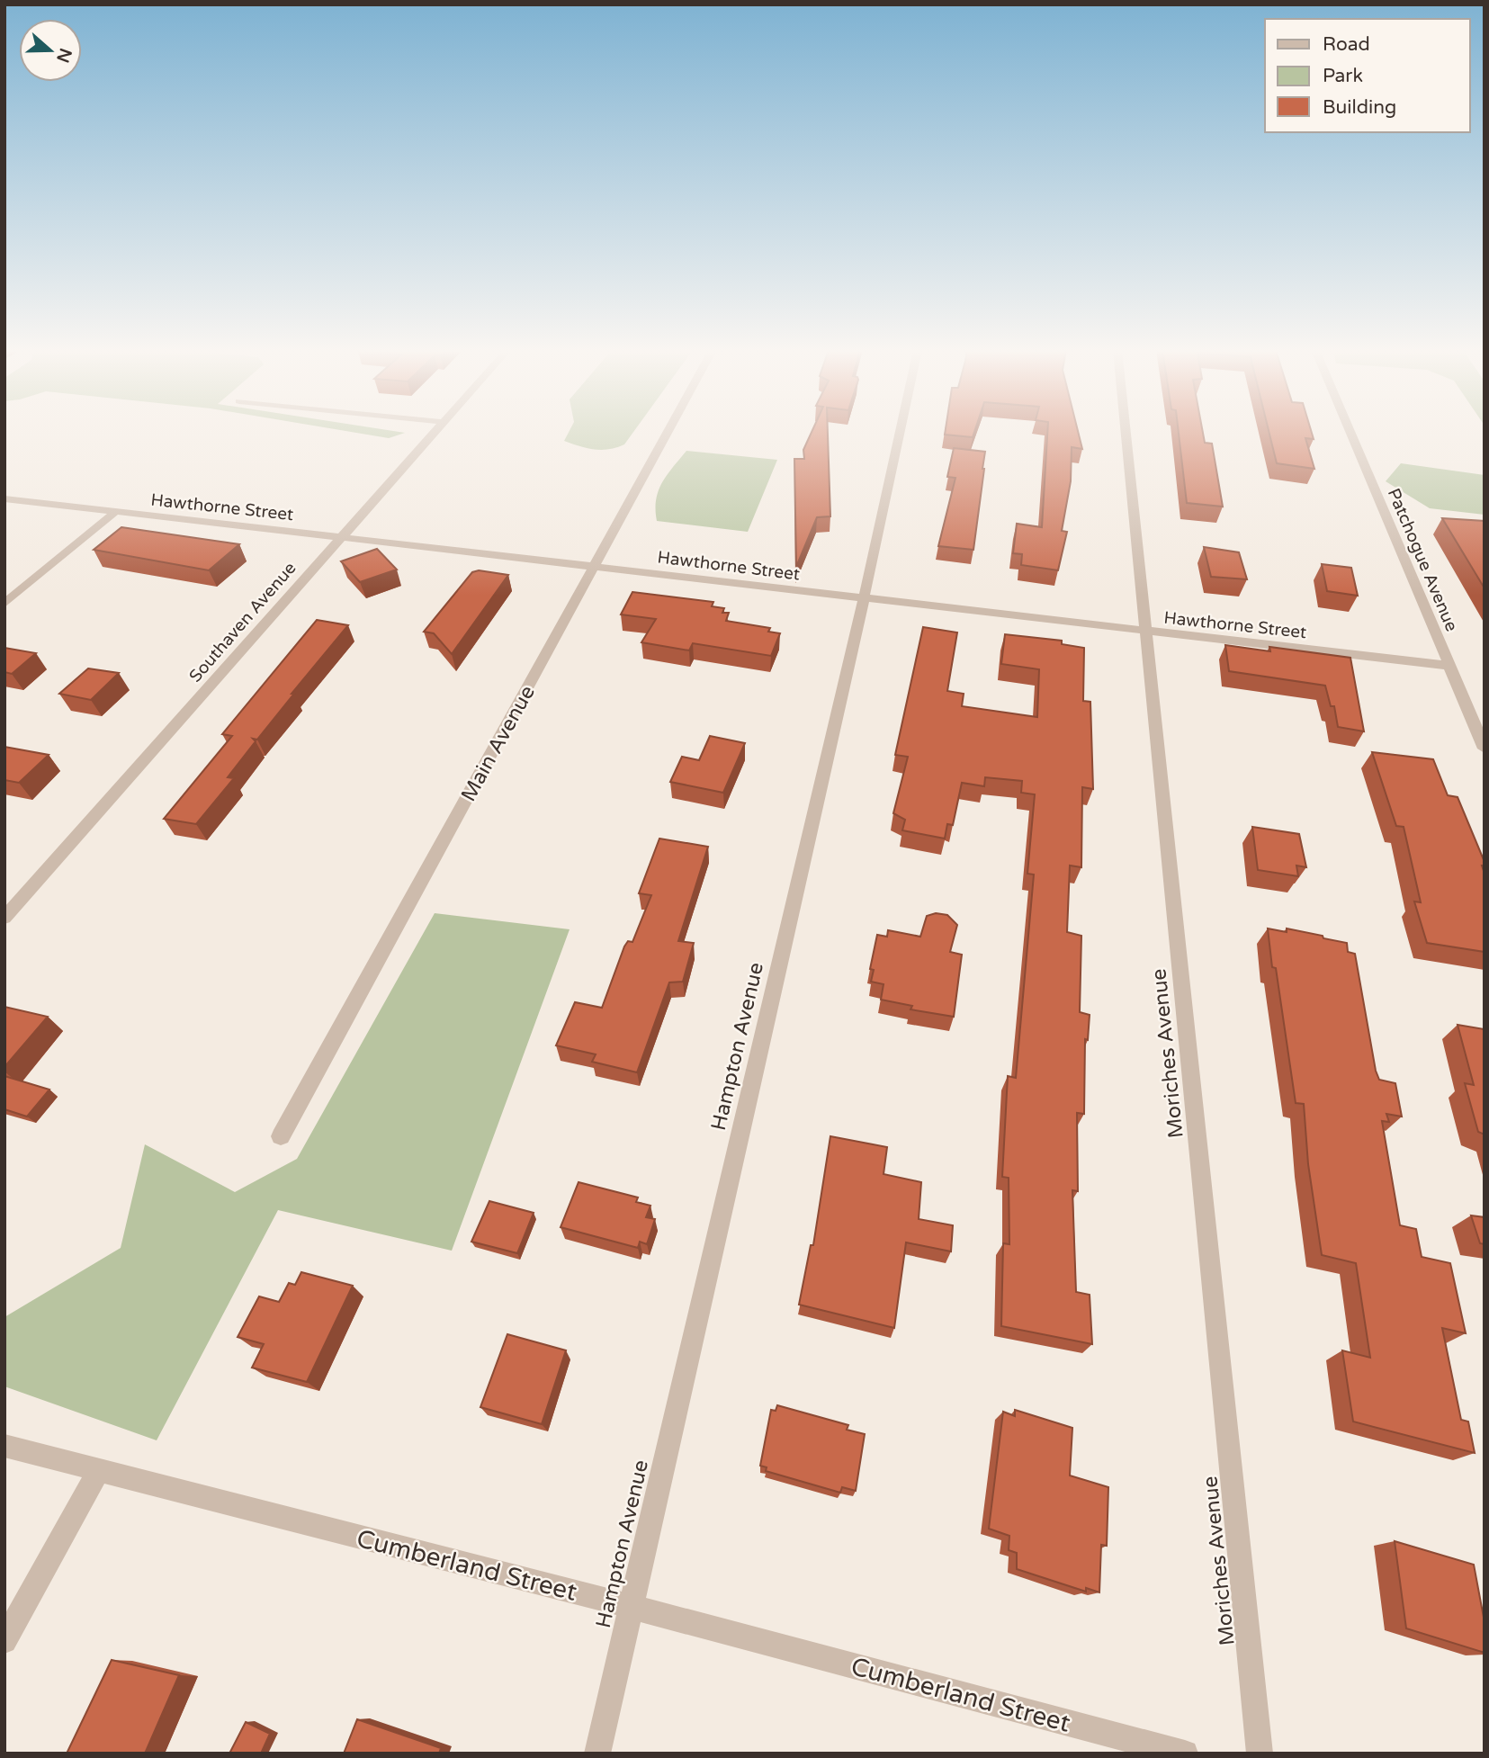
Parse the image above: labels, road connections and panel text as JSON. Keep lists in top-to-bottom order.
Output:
{
  "streets": {
    "street": [
      "Hawthorne Street",
      "Patchogue Avenue",
      "Southaven Avenue",
      "Main Avenue",
      "Hampton Avenue",
      "Moriches Avenue",
      "Cumberland Street"
    ]
  },
  "crossings": [
    ["Hawthorne Street", "Patchogue Avenue"],
    ["Hawthorne Street", "Southaven Avenue"],
    ["Hawthorne Street", "Main Avenue"],
    ["Hawthorne Street", "Hampton Avenue"],
    ["Hawthorne Street", "Moriches Avenue"],
    ["Hampton Avenue", "Cumberland Street"]
  ],
  "legend": ["Road", "Park", "Building"],
  "north": "right"
}
